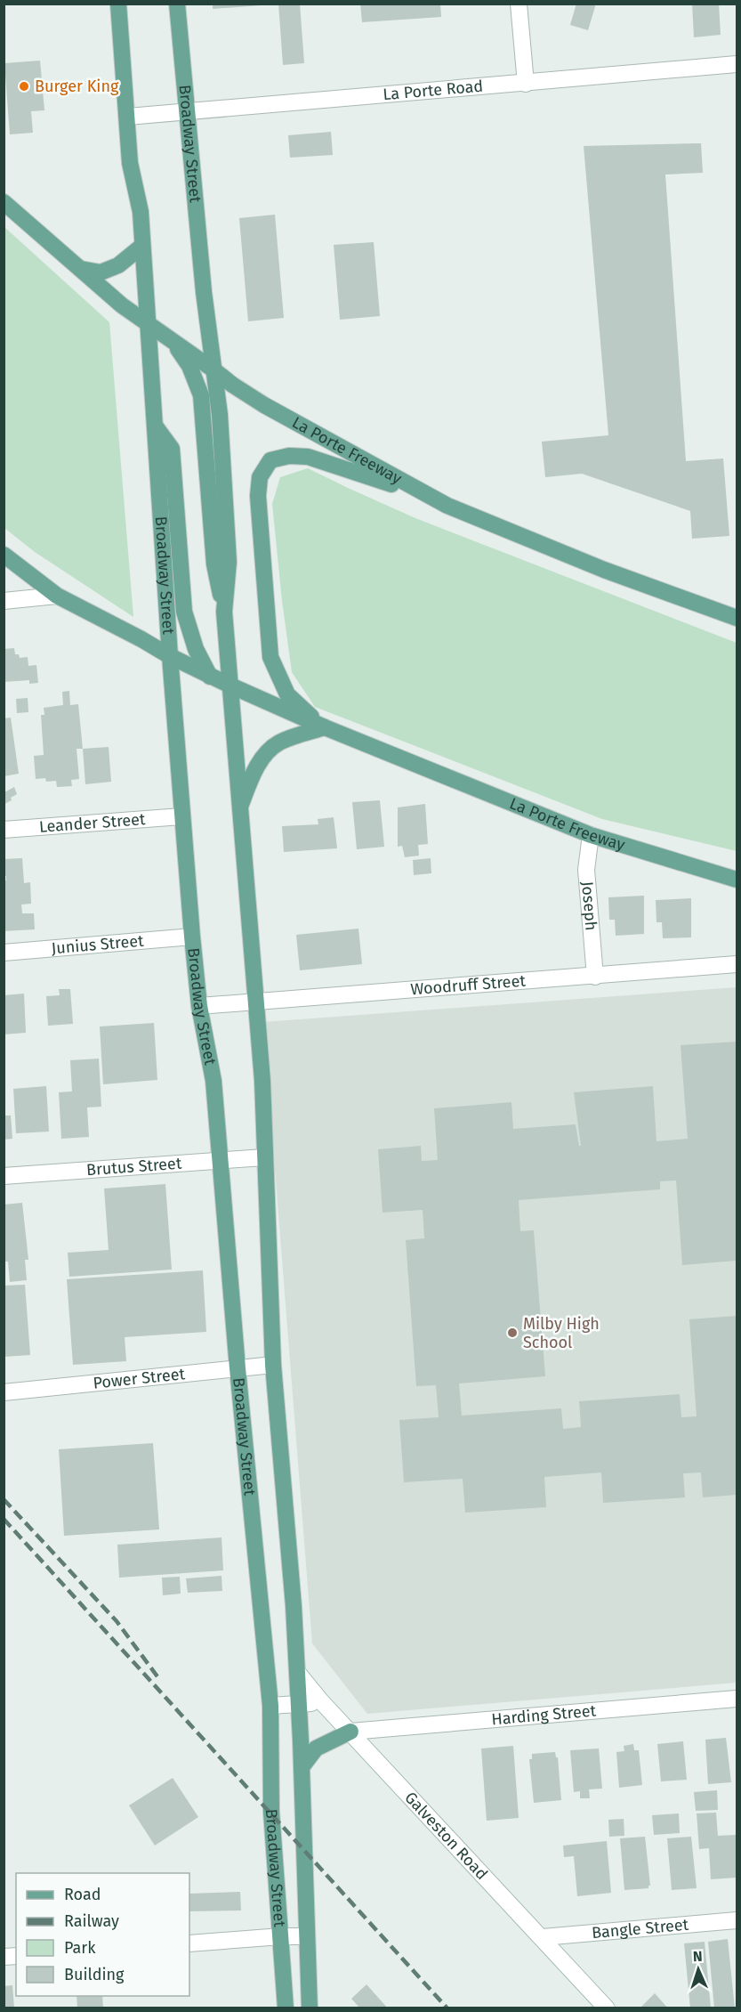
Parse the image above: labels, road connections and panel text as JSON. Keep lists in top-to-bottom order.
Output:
{
  "streets": {
    "main road": ["Broadway Street", "La Porte Freeway"],
    "street": [
      "La Porte Road",
      "Leander Street",
      "Joseph",
      "Junius Street",
      "Woodruff Street",
      "Brutus Street",
      "Power Street",
      "Harding Street",
      "Galveston Road",
      "Bangle Street"
    ]
  },
  "crossings": [
    ["La Porte Road", "Broadway Street"],
    ["Broadway Street", "La Porte Freeway"],
    ["Broadway Street", "Leander Street"],
    ["Broadway Street", "Junius Street"],
    ["Broadway Street", "Woodruff Street"],
    ["Broadway Street", "Brutus Street"],
    ["Broadway Street", "Power Street"],
    ["Broadway Street", "Galveston Road"],
    ["La Porte Freeway", "Joseph"],
    ["Joseph", "Woodruff Street"],
    ["Harding Street", "Galveston Road"],
    ["Galveston Road", "Bangle Street"]
  ],
  "places": ["Burger King", "Milby High School"],
  "legend": [
    "Road",
    "Railway",
    "Park",
    "Building"
  ],
  "north": "top"
}
